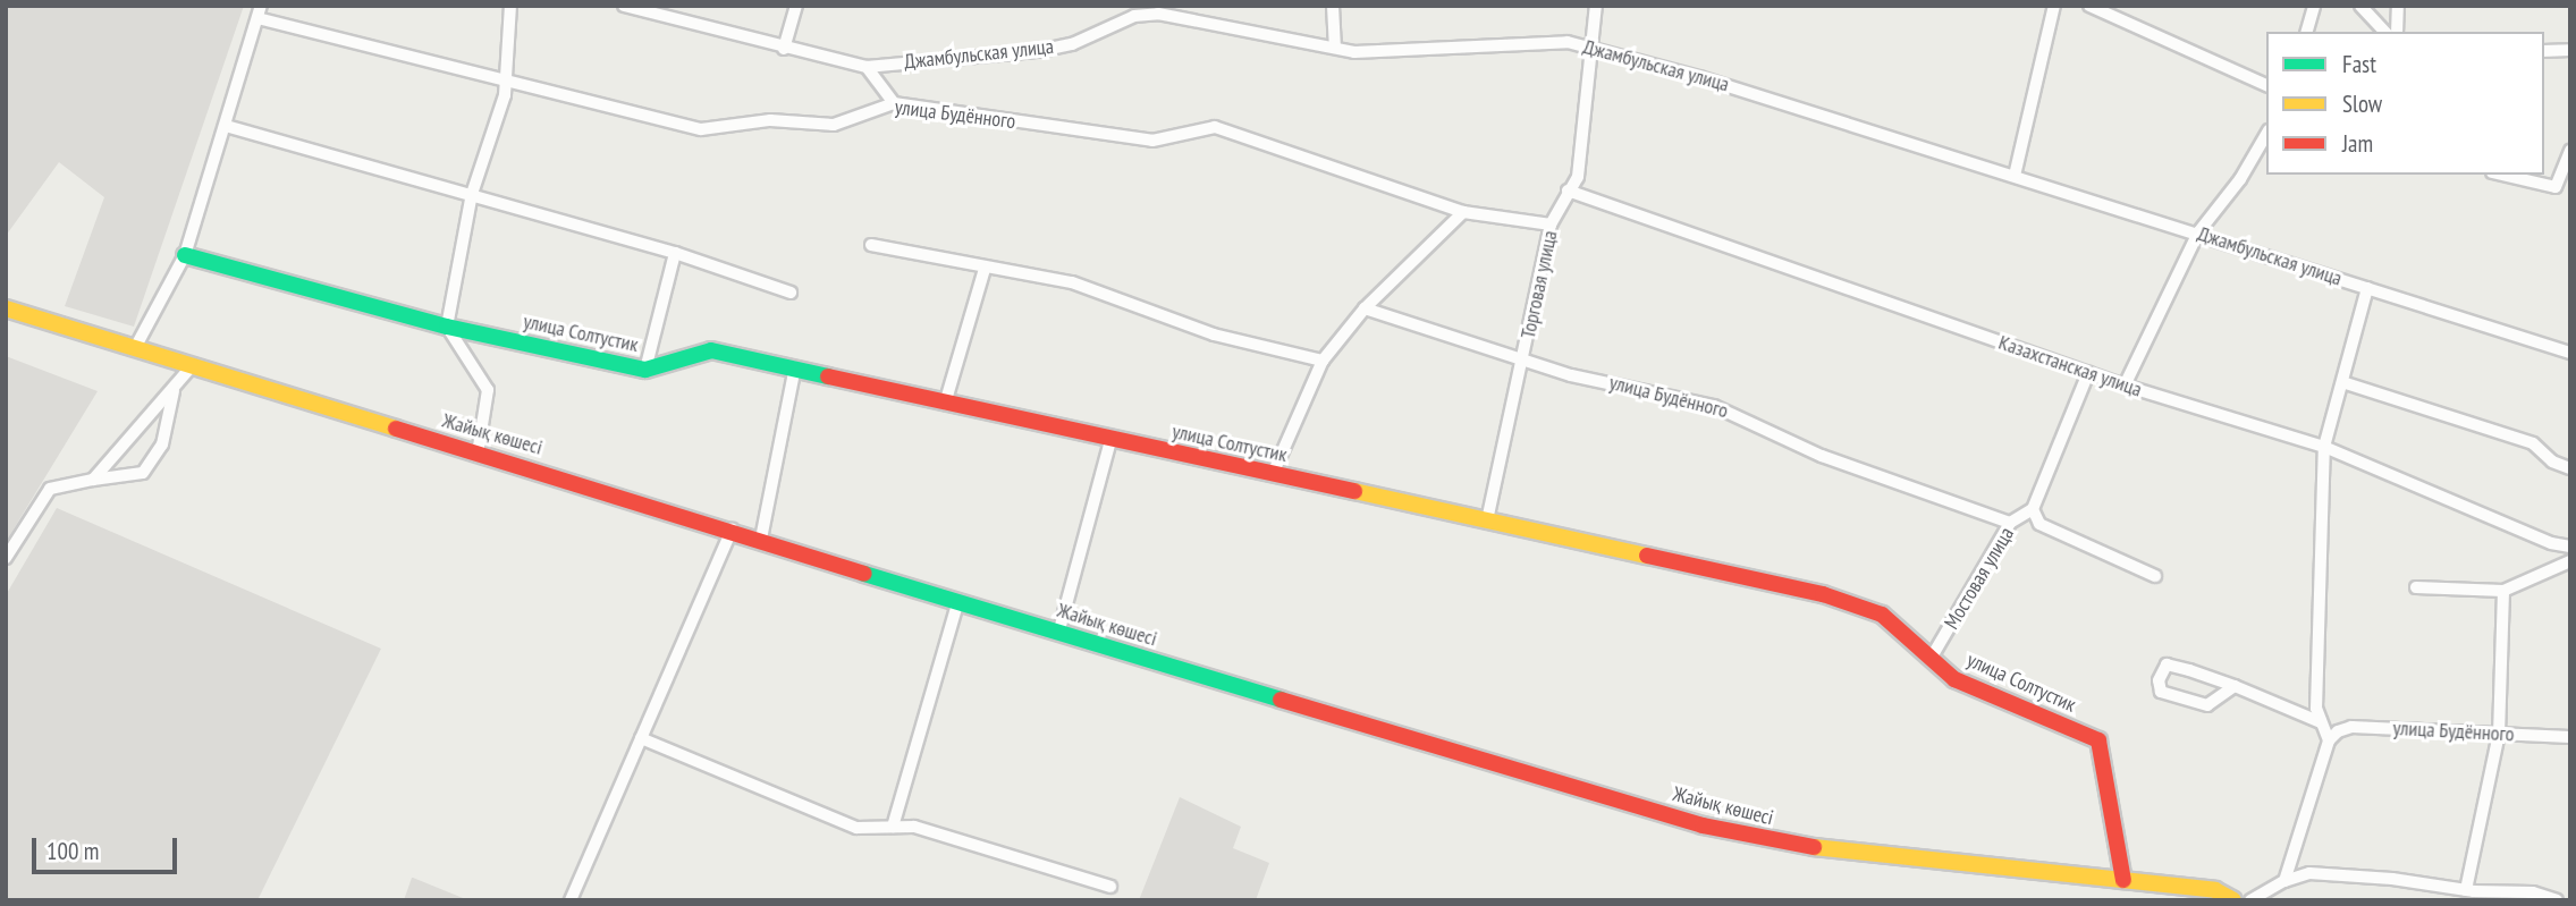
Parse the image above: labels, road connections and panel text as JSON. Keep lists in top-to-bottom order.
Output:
{
  "streets": {
    "street": [
      "Джамбульская улица",
      "улица Будённого",
      "Торговая улица",
      "улица Солтустик",
      "Казахстанская улица",
      "Жайық көшесі",
      "Мостовая улица"
    ]
  },
  "crossings": [
    ["Джамбульская улица", "Торговая улица"],
    ["улица Будённого", "Торговая улица"],
    ["улица Будённого", "Мостовая улица"],
    ["Торговая улица", "улица Солтустик"],
    ["Торговая улица", "Казахстанская улица"],
    ["улица Солтустик", "Жайық көшесі"],
    ["улица Солтустик", "Мостовая улица"],
    ["Казахстанская улица", "Мостовая улица"]
  ],
  "legend": ["Fast", "Slow", "Jam"],
  "scale_bar": "100 m"
}
